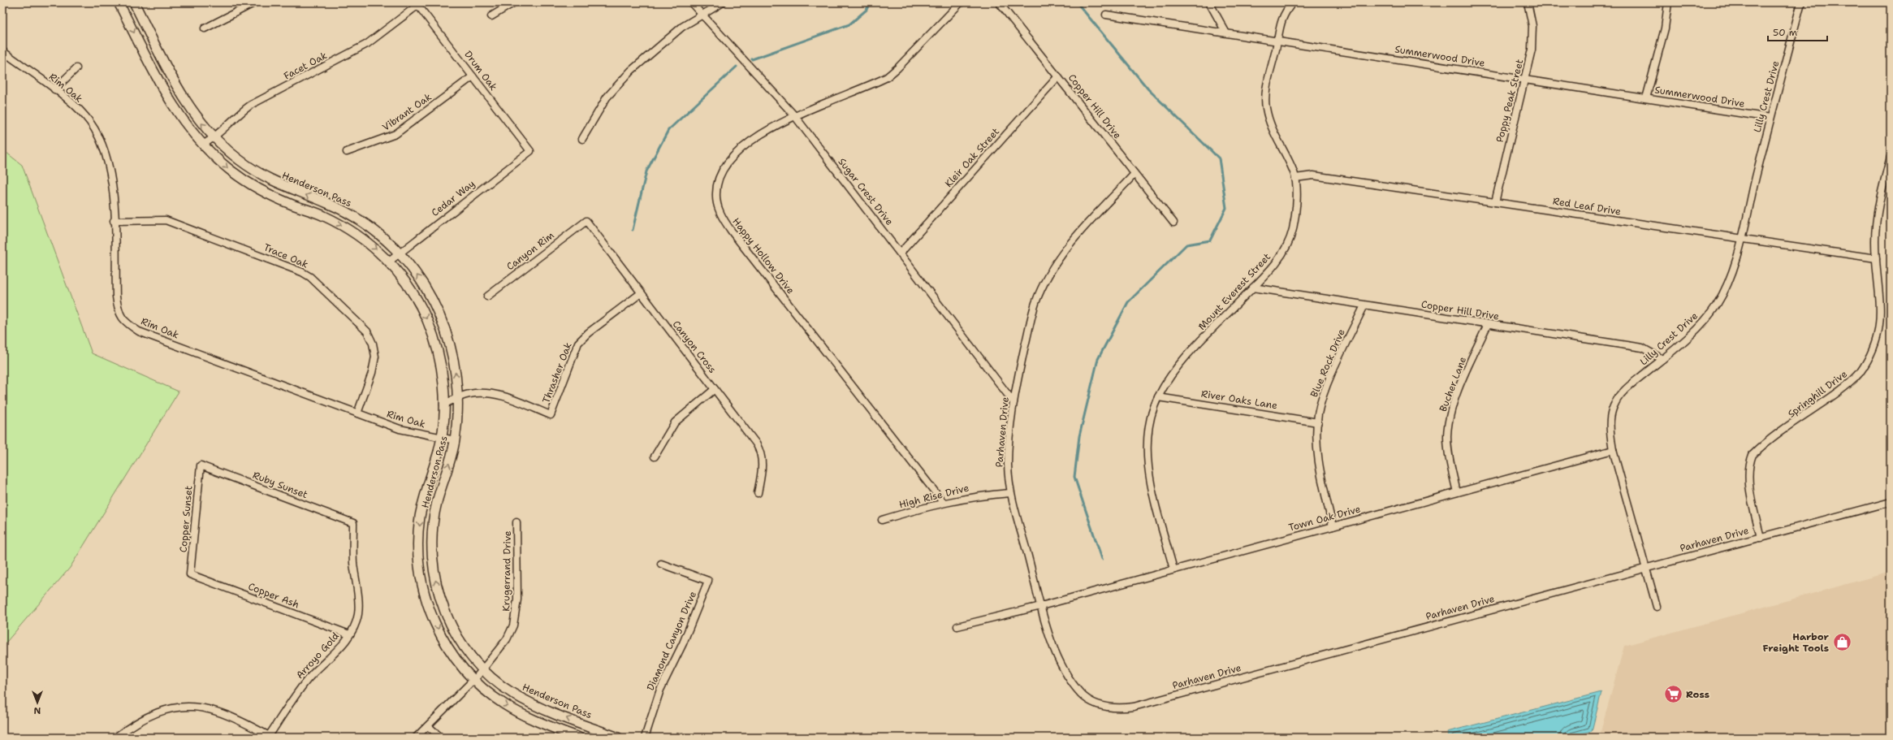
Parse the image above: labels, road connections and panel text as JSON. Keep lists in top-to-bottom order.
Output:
{
  "streets": {
    "street": [
      "Summerwood Drive",
      "Facet Oak",
      "Drum Oak",
      "Rim Oak",
      "Lilly Crest Drive",
      "Poppy Peak Street",
      "Copper Hill Drive",
      "Vibrant Oak",
      "Kleir Oak Street",
      "Henderson Pass",
      "Sugar Crest Drive",
      "Cedar Way",
      "Red Leaf Drive",
      "Canyon Rim",
      "Trace Oak",
      "Happy Hollow Drive",
      "Mount Everest Street",
      "Canyon Cross",
      "Blue Rock Drive",
      "Thrasher Oak",
      "Bucher Lane",
      "Springhill Drive",
      "River Oaks Lane",
      "Parhaven Drive",
      "Ruby Sunset",
      "High Rise Drive",
      "Town Oak Drive",
      "Copper Sunset",
      "Krugerrand Drive",
      "Copper Ash",
      "Diamond Canyon Drive",
      "Arroyo Gold"
    ]
  },
  "crossings": [
    ["Summerwood Drive", "Lilly Crest Drive"],
    ["Summerwood Drive", "Poppy Peak Street"],
    ["Summerwood Drive", "Mount Everest Street"],
    ["Facet Oak", "Drum Oak"],
    ["Facet Oak", "Henderson Pass"],
    ["Drum Oak", "Vibrant Oak"],
    ["Drum Oak", "Cedar Way"],
    ["Rim Oak", "Henderson Pass"],
    ["Rim Oak", "Trace Oak"],
    ["Lilly Crest Drive", "Copper Hill Drive"],
    ["Lilly Crest Drive", "Red Leaf Drive"],
    ["Lilly Crest Drive", "Parhaven Drive"],
    ["Lilly Crest Drive", "Town Oak Drive"],
    ["Poppy Peak Street", "Red Leaf Drive"],
    ["Copper Hill Drive", "Kleir Oak Street"],
    ["Copper Hill Drive", "Mount Everest Street"],
    ["Copper Hill Drive", "Blue Rock Drive"],
    ["Copper Hill Drive", "Bucher Lane"],
    ["Copper Hill Drive", "Parhaven Drive"],
    ["Kleir Oak Street", "Sugar Crest Drive"],
    ["Henderson Pass", "Cedar Way"],
    ["Henderson Pass", "Thrasher Oak"],
    ["Henderson Pass", "Krugerrand Drive"],
    ["Sugar Crest Drive", "Happy Hollow Drive"],
    ["Sugar Crest Drive", "Parhaven Drive"],
    ["Red Leaf Drive", "Mount Everest Street"],
    ["Red Leaf Drive", "Springhill Drive"],
    ["Canyon Rim", "Canyon Cross"],
    ["Happy Hollow Drive", "High Rise Drive"],
    ["Mount Everest Street", "River Oaks Lane"],
    ["Mount Everest Street", "Town Oak Drive"],
    ["Canyon Cross", "Thrasher Oak"],
    ["Blue Rock Drive", "River Oaks Lane"],
    ["Blue Rock Drive", "Town Oak Drive"],
    ["Bucher Lane", "Town Oak Drive"],
    ["Springhill Drive", "Parhaven Drive"],
    ["Parhaven Drive", "High Rise Drive"],
    ["Parhaven Drive", "Town Oak Drive"],
    ["Ruby Sunset", "Copper Sunset"],
    ["Ruby Sunset", "Arroyo Gold"],
    ["Copper Sunset", "Copper Ash"],
    ["Copper Ash", "Arroyo Gold"]
  ],
  "places": {
    "shop": ["Harbor Freight Tools"],
    "supermarket": ["Ross"]
  },
  "scale_bar": "50 m",
  "north": "bottom"
}
